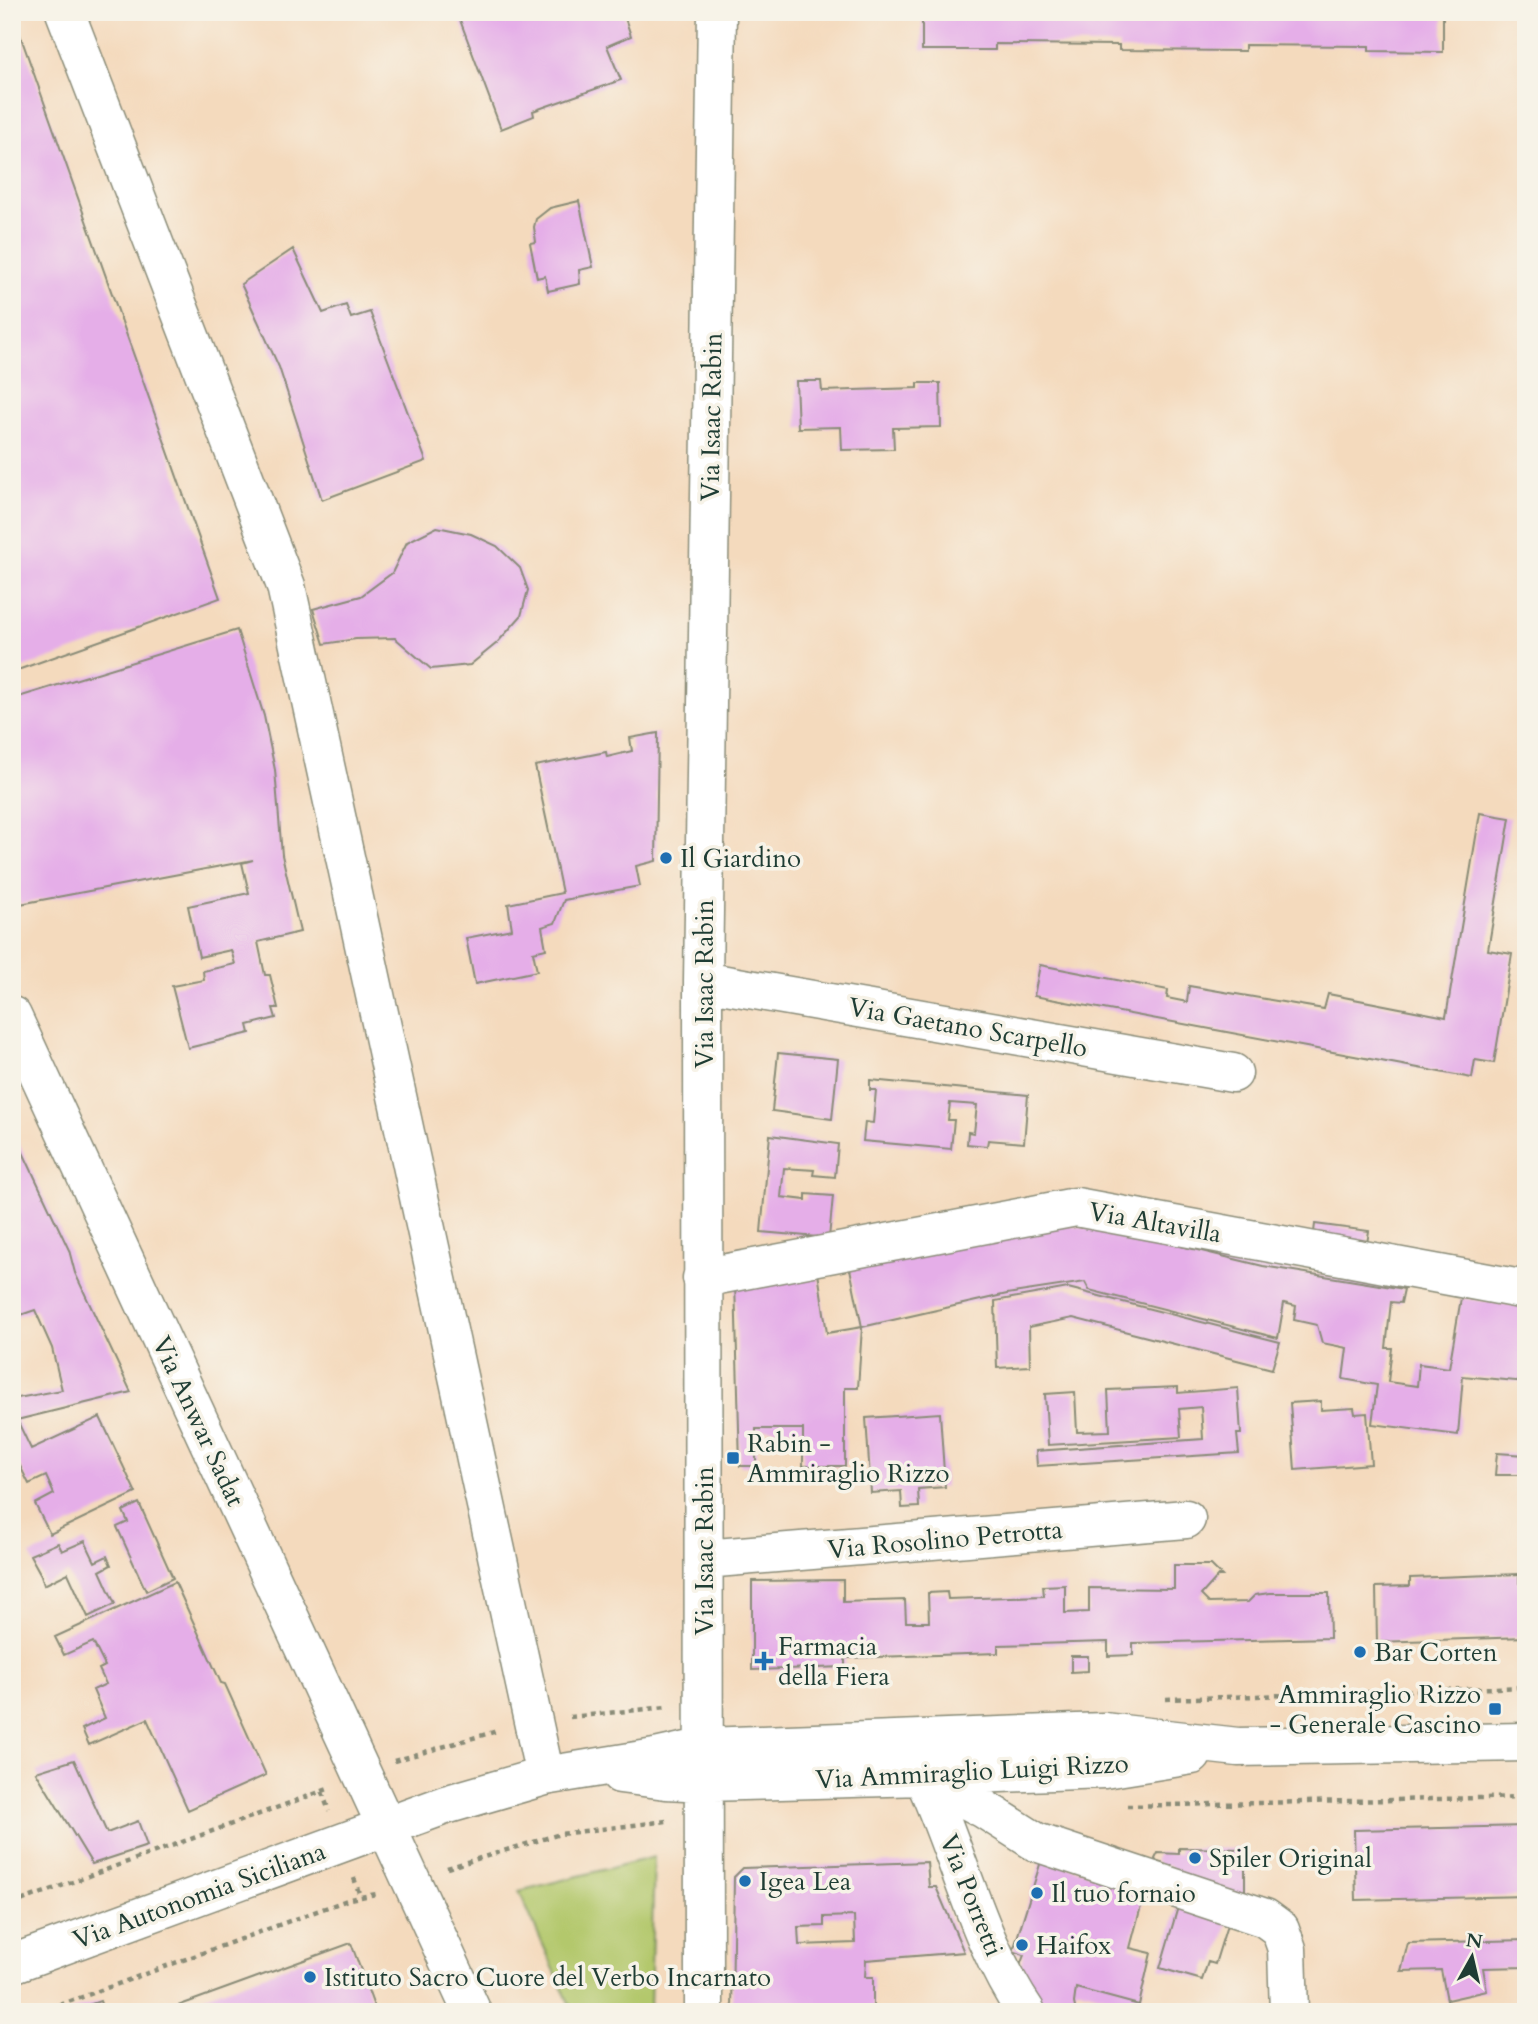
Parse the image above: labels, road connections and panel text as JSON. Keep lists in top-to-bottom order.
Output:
{
  "streets": {
    "street": [
      "Via Isaac Rabin",
      "Via Gaetano Scarpello",
      "Via Altavilla",
      "Via Anwar Sadat",
      "Via Rosolino Petrotta",
      "Via Ammiraglio Luigi Rizzo",
      "Via Autonomia Siciliana",
      "Via Porretti"
    ]
  },
  "crossings": [
    ["Via Isaac Rabin", "Via Gaetano Scarpello"],
    ["Via Isaac Rabin", "Via Altavilla"],
    ["Via Isaac Rabin", "Via Rosolino Petrotta"],
    ["Via Isaac Rabin", "Via Ammiraglio Luigi Rizzo"],
    ["Via Isaac Rabin", "Via Autonomia Siciliana"],
    ["Via Anwar Sadat", "Via Autonomia Siciliana"],
    ["Via Ammiraglio Luigi Rizzo", "Via Autonomia Siciliana"],
    ["Via Ammiraglio Luigi Rizzo", "Via Porretti"]
  ],
  "places": {
    "other": [
      "Il Giardino",
      "Bar Corten",
      "Spiler Original",
      "Igea Lea",
      "Il tuo fornaio",
      "Haifox",
      "Istituto Sacro Cuore del Verbo Incarnato"
    ],
    "transit": ["Rabin - Ammiraglio Rizzo", "Ammiraglio Rizzo - Generale Cascino"],
    "health": ["Farmacia della Fiera"]
  },
  "north": "top"
}
